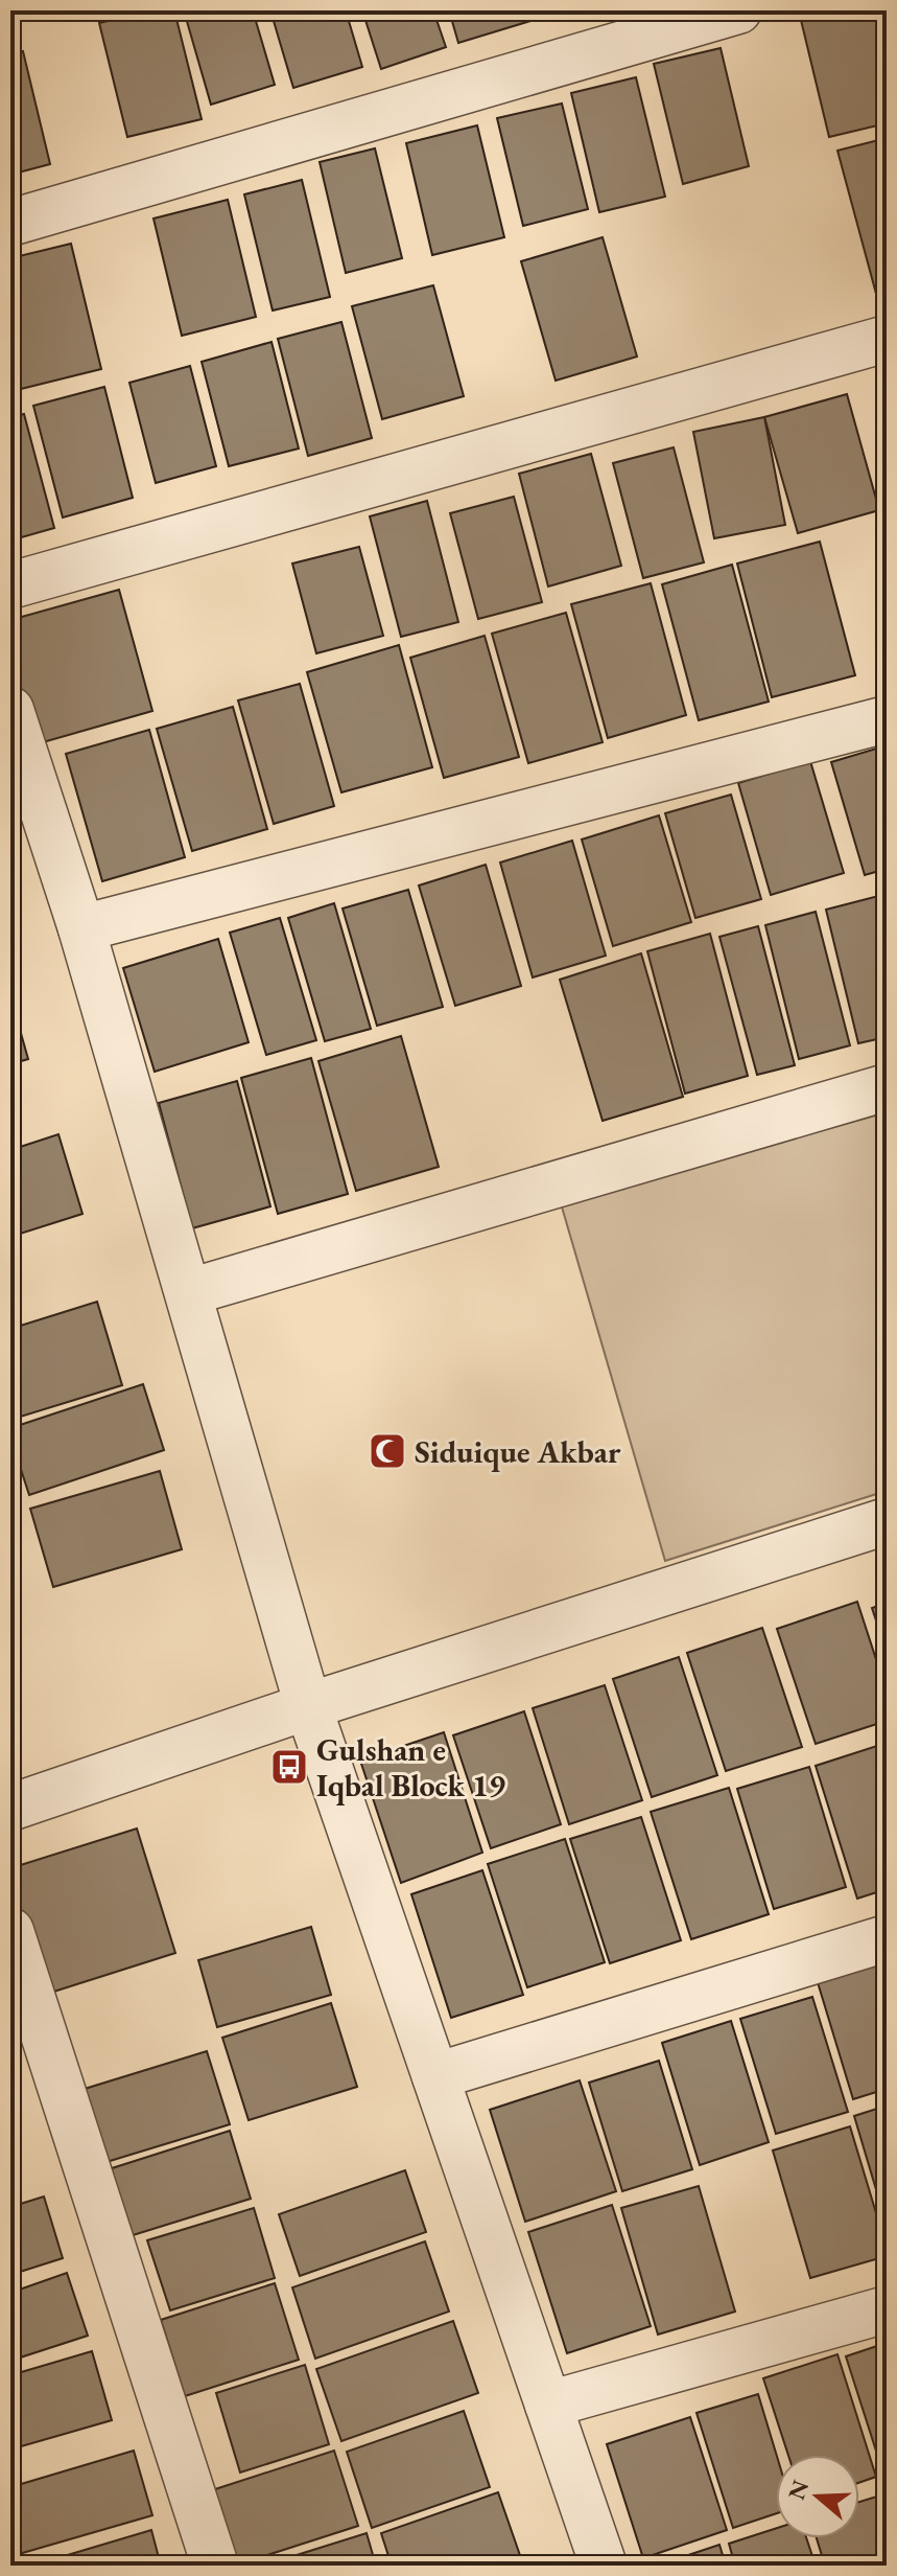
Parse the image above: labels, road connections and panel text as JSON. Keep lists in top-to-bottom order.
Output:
{
  "places": {
    "mosque": ["Siduique Akbar"],
    "bus stop": ["Gulshan e Iqbal Block 19"]
  },
  "north": "left"
}
